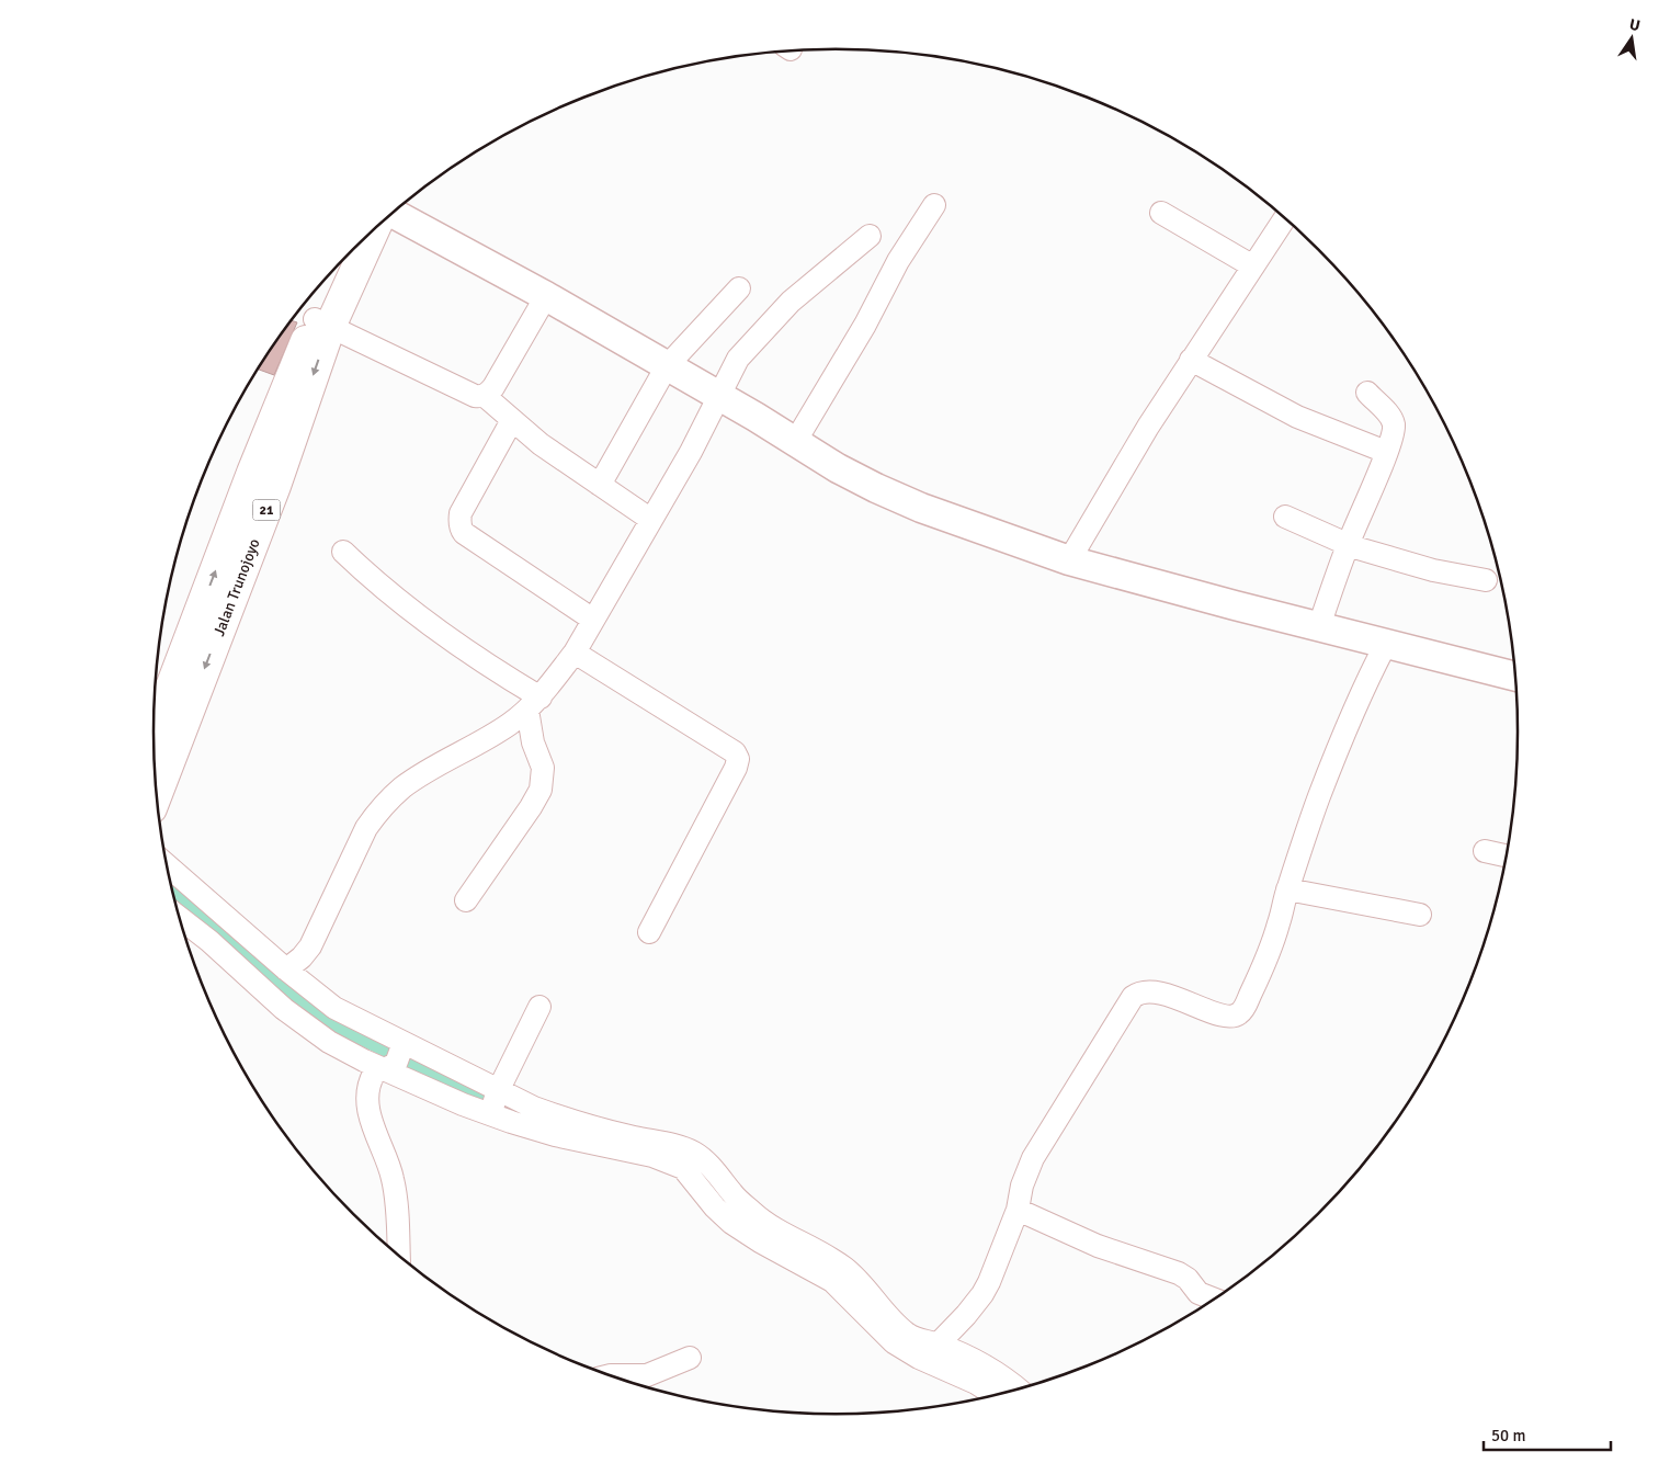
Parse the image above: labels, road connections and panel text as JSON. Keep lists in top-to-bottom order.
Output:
{
  "streets": {
    "highway": ["21", "Jalan Trunojoyo"]
  },
  "scale_bar": "50 m",
  "north": "top"
}
